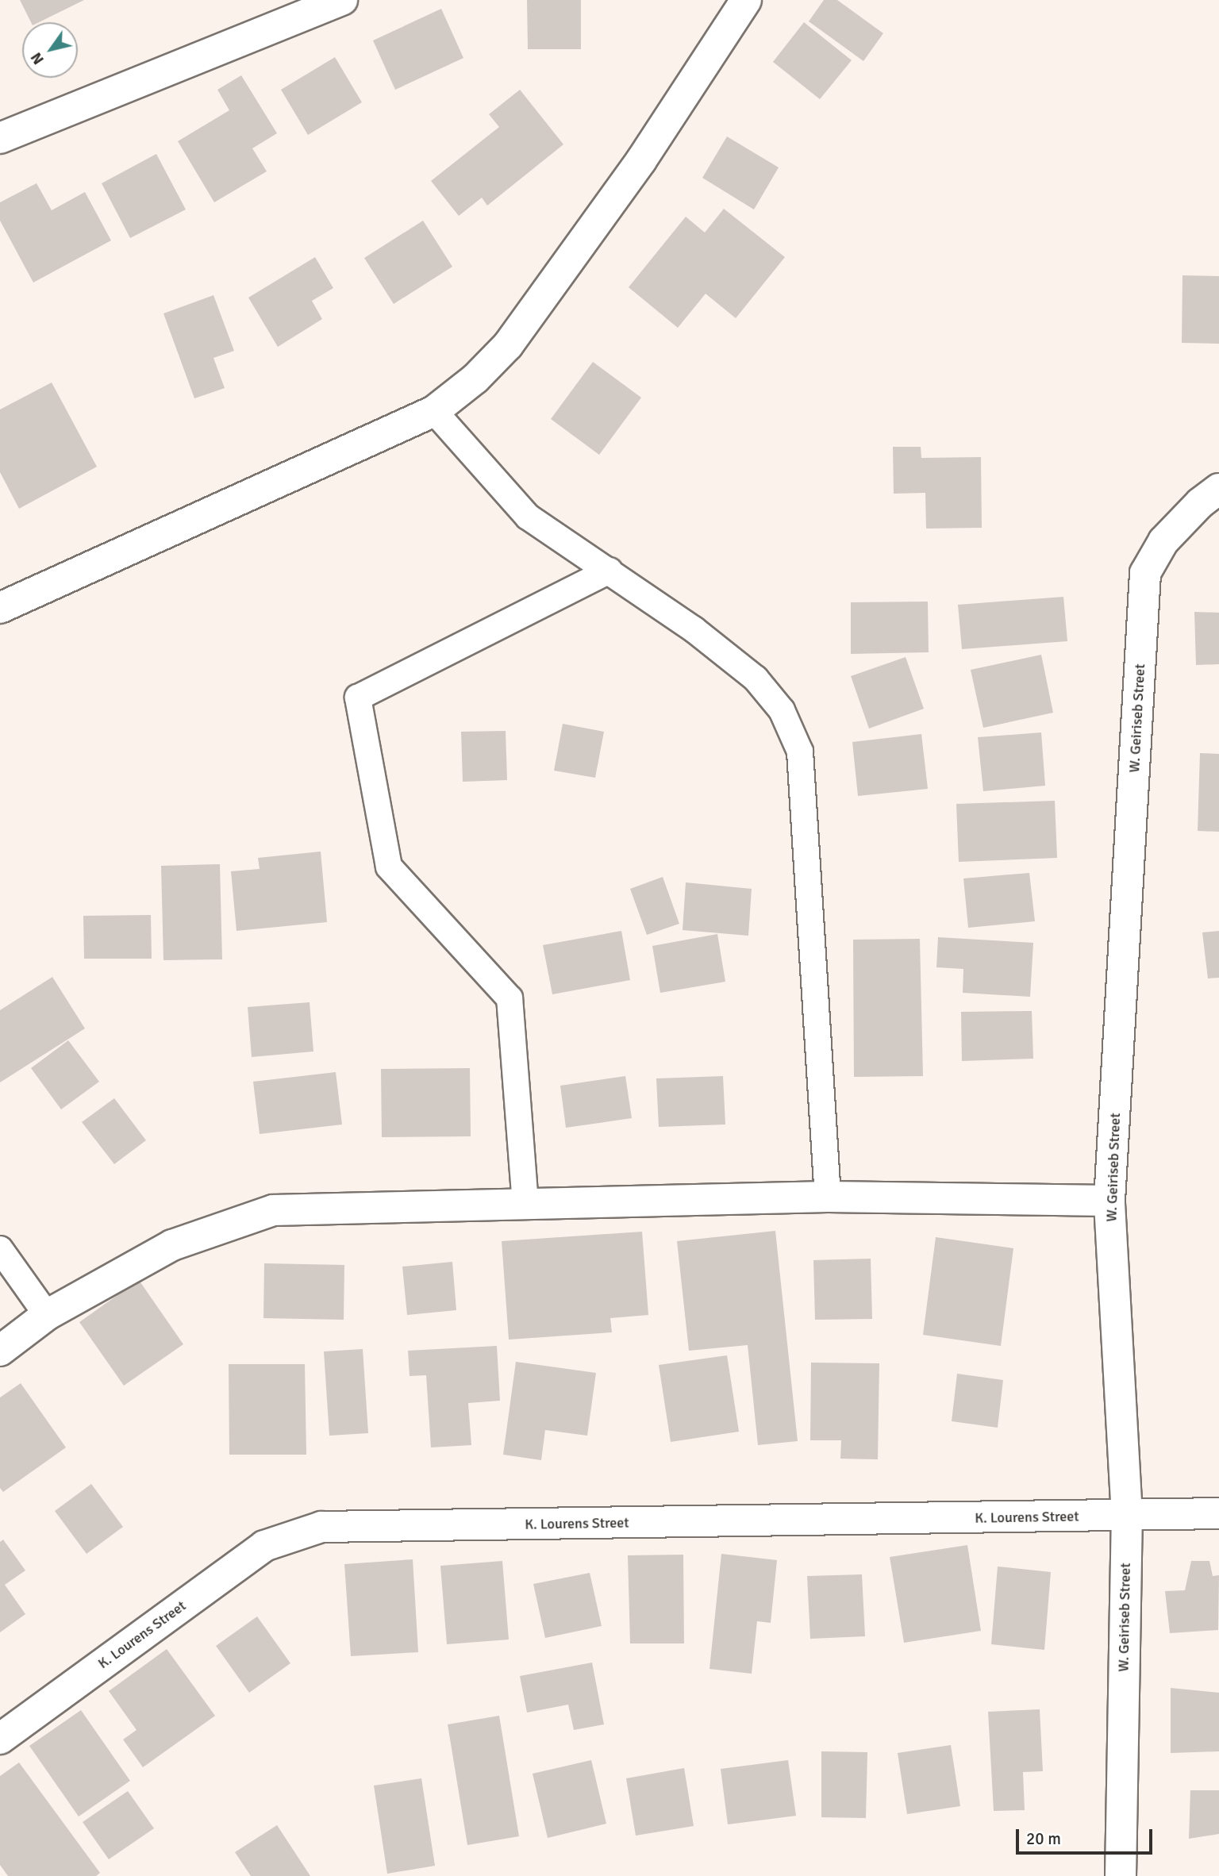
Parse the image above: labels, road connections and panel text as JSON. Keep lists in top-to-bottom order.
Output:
{
  "streets": {
    "street": ["W. Geiriseb Street", "K. Lourens Street"]
  },
  "crossings": [
    ["W. Geiriseb Street", "K. Lourens Street"]
  ],
  "scale_bar": "20 m",
  "north": "bottom left"
}
